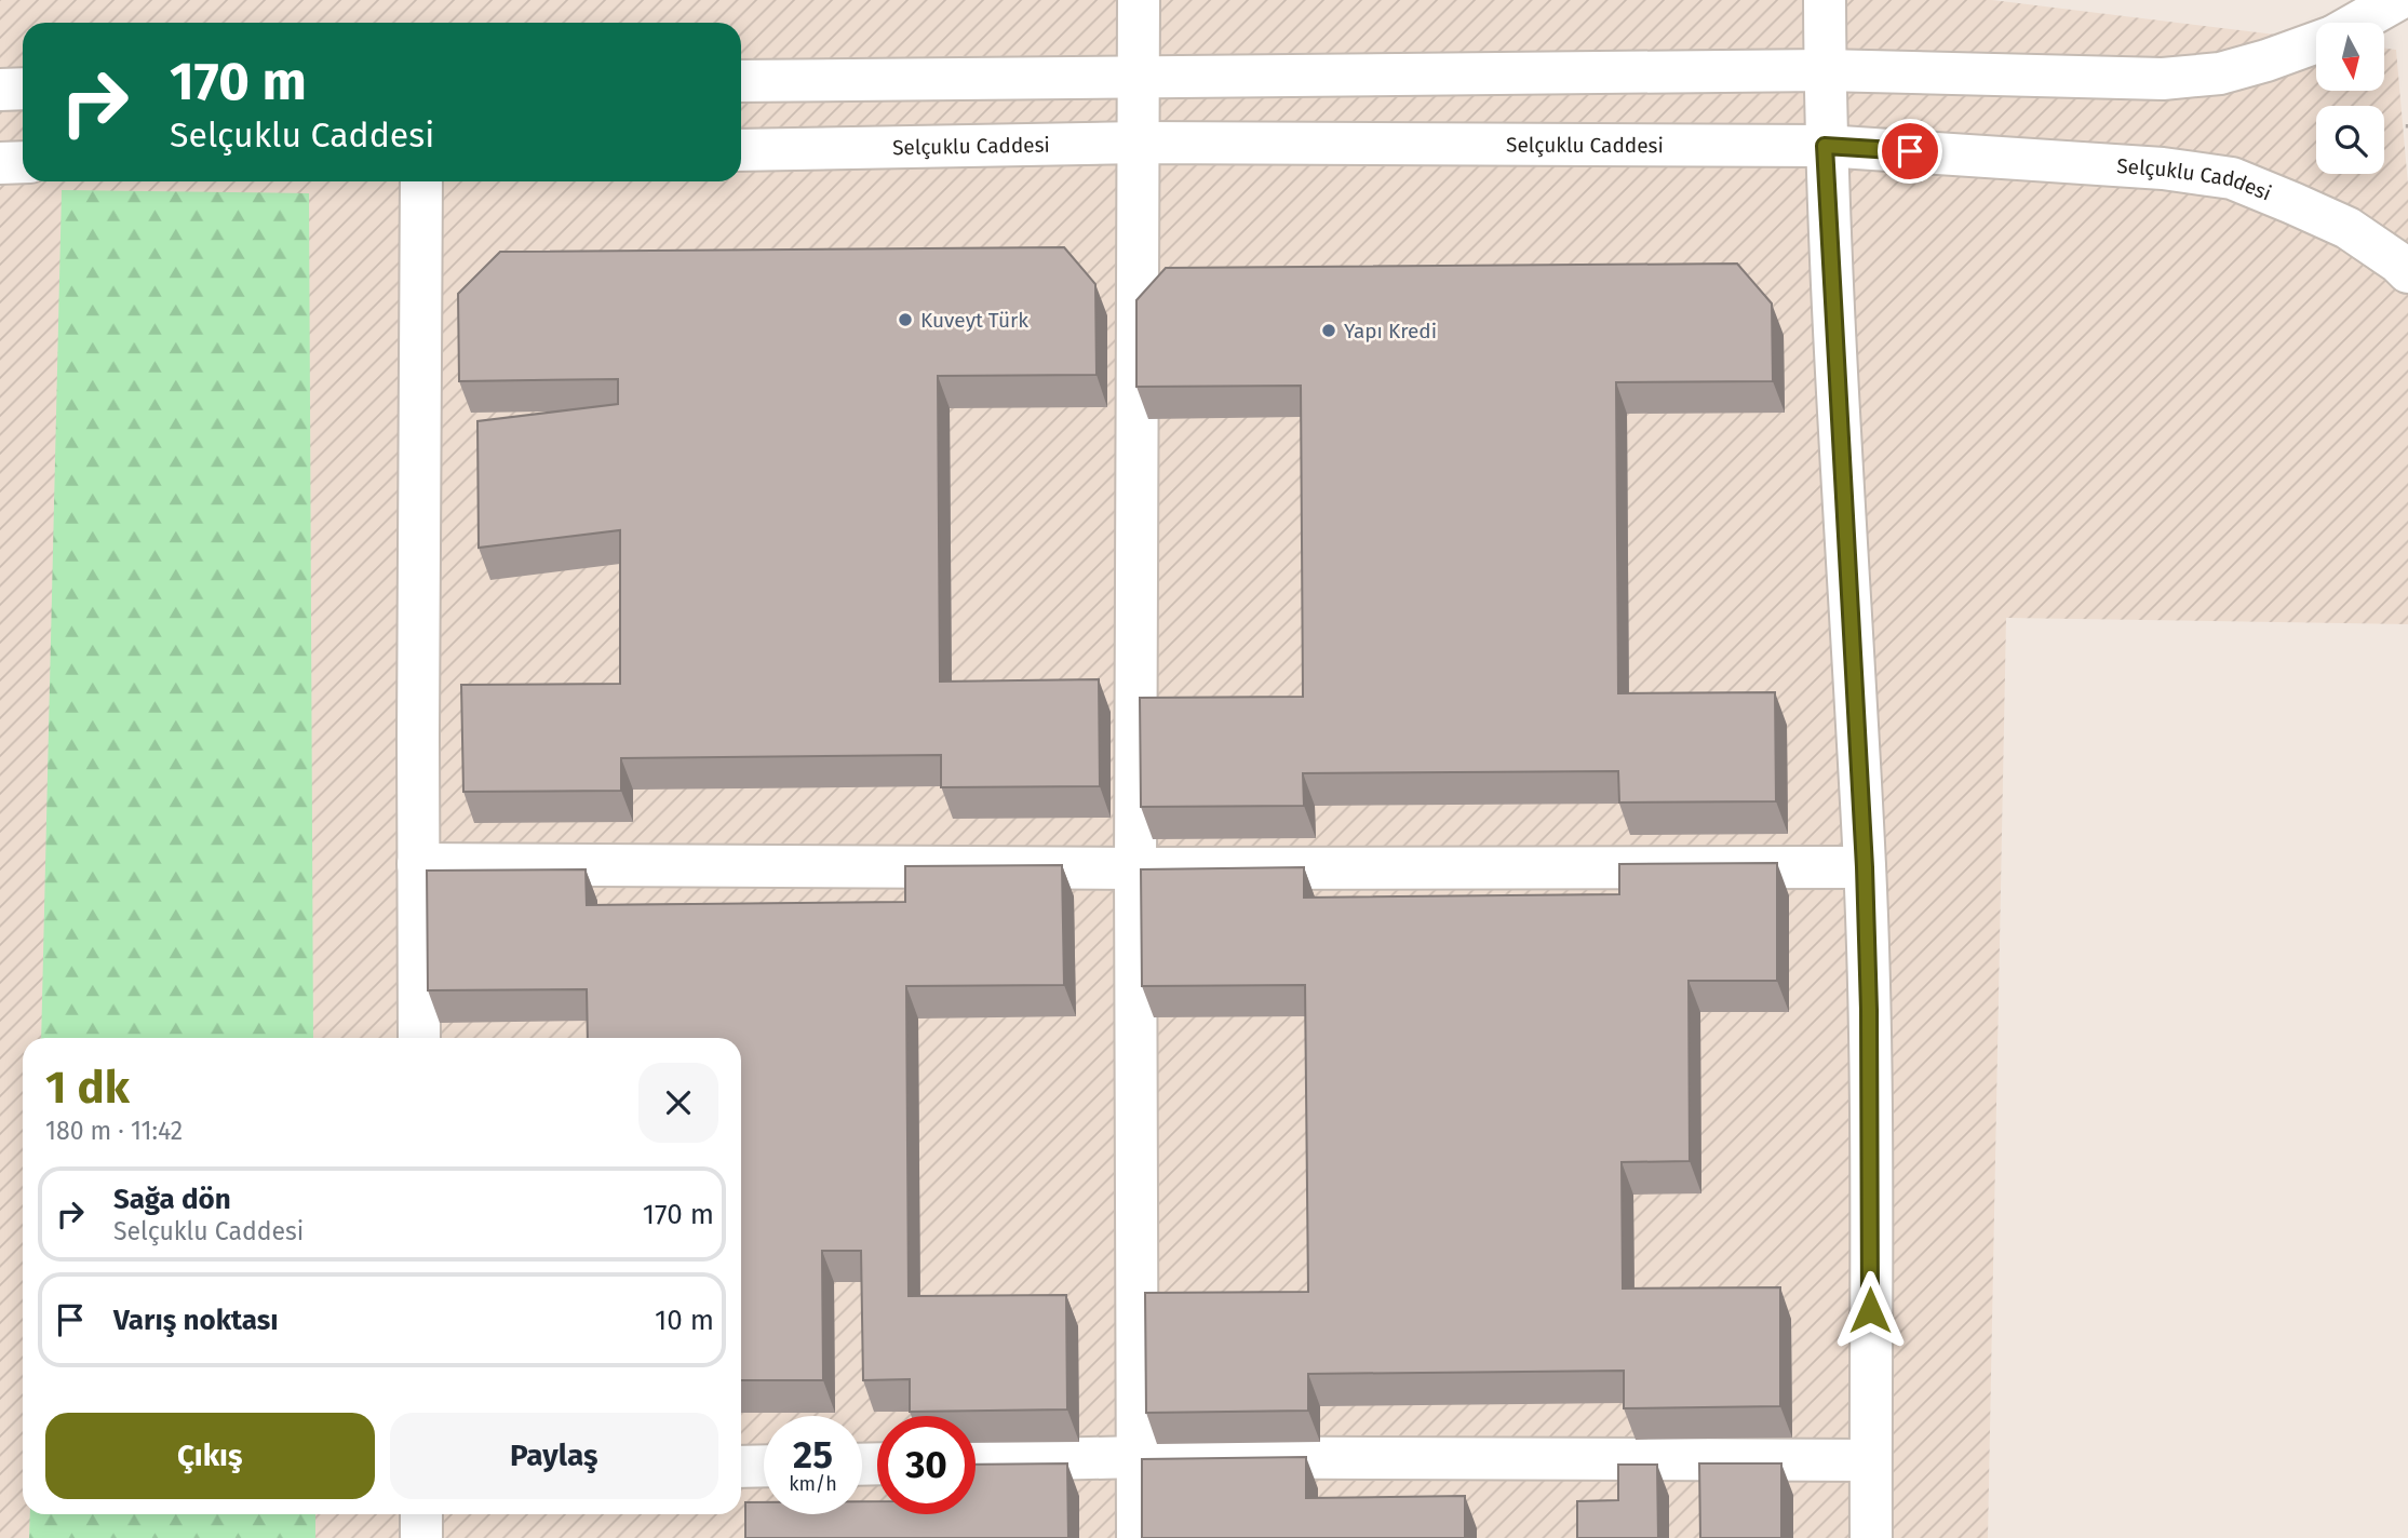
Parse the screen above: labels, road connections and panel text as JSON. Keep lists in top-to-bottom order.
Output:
{
  "streets": {
    "street": ["Selçuklu Caddesi"]
  },
  "places": ["Kuveyt Türk", "Yapı Kredi"],
  "north": "bottom",
  "page": {
    "turn": ["170 m", "Selçuklu Caddesi"],
    "heading": ["1 dk", "180 m · 11:42"],
    "list": [
      {
        "name": "Sağa dön",
        "note": "Selçuklu Caddesi",
        "value": "170 m"
      },
      {
        "name": "Varış noktası",
        "value": "10 m"
      }
    ],
    "buttons": ["Çıkış", "Paylaş"],
    "speed": "25 km/h",
    "limit": "30"
  }
}
